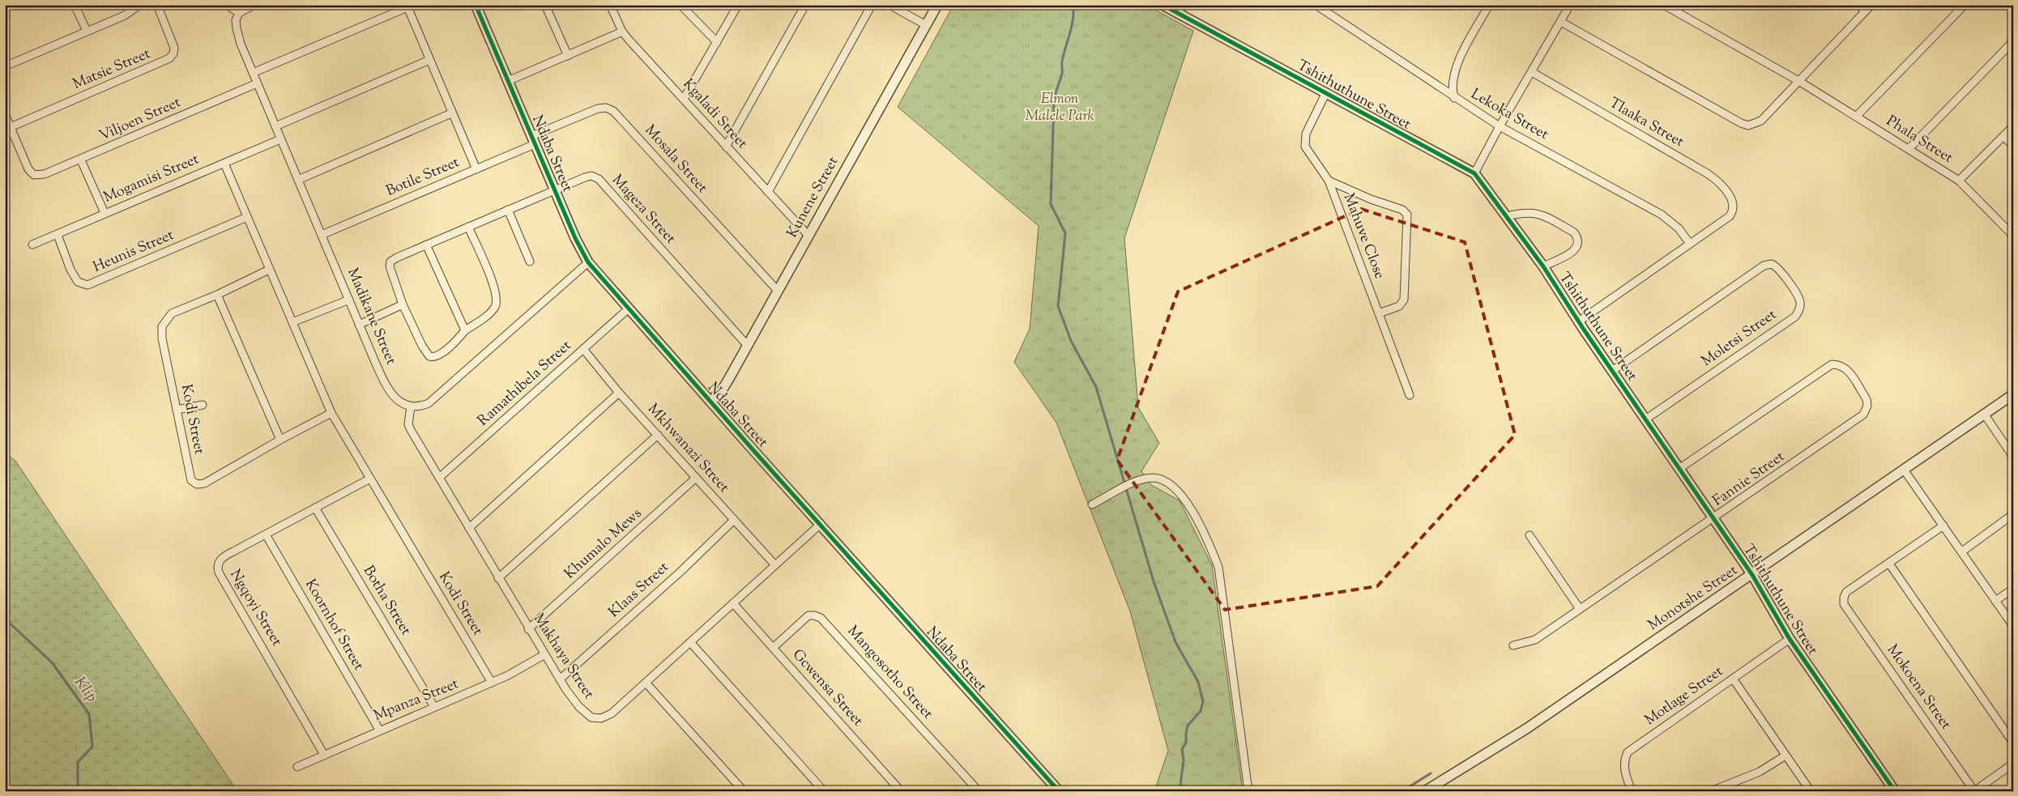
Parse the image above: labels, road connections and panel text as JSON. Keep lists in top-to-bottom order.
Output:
{
  "streets": {
    "street": [
      "Matsie Street",
      "Tshithuthune Street",
      "Kgaladi Street",
      "Lekoka Street",
      "Viljoen Street",
      "Tlaaka Street",
      "Phala Street",
      "Ndaba Street",
      "Mosala Street",
      "Botile Street",
      "Mogamisi Street",
      "Kunene Street",
      "Mageza Street",
      "Mahuve Close",
      "Heunis Street",
      "Madikane Street",
      "Moletsi Street",
      "Ramathibela Street",
      "Kodi Street",
      "Mkhwanazi Street",
      "Fannie Street",
      "Khumalo Mews",
      "Klaas Street",
      "Monotshe Street",
      "Botha Street",
      "Ngqoyi Street",
      "Koornhof Street",
      "Makhaya Street",
      "Mangosotho Street",
      "Mokoena Street",
      "Gcwensa Street",
      "Motlage Street",
      "Mpanza Street"
    ]
  },
  "crossings": [
    ["Matsie Street", "Viljoen Street"],
    ["Tshithuthune Street", "Mahuve Close"],
    ["Tshithuthune Street", "Moletsi Street"],
    ["Tshithuthune Street", "Fannie Street"],
    ["Tshithuthune Street", "Monotshe Street"],
    ["Tshithuthune Street", "Motlage Street"],
    ["Kgaladi Street", "Kunene Street"],
    ["Lekoka Street", "Tlaaka Street"],
    ["Viljoen Street", "Madikane Street"],
    ["Ndaba Street", "Mosala Street"],
    ["Ndaba Street", "Botile Street"],
    ["Ndaba Street", "Kunene Street"],
    ["Ndaba Street", "Mageza Street"],
    ["Ndaba Street", "Ramathibela Street"],
    ["Ndaba Street", "Makhaya Street"],
    ["Mosala Street", "Botile Street"],
    ["Mosala Street", "Kunene Street"],
    ["Botile Street", "Madikane Street"],
    ["Mogamisi Street", "Heunis Street"],
    ["Mogamisi Street", "Madikane Street"],
    ["Mogamisi Street", "Kodi Street"],
    ["Kunene Street", "Mageza Street"],
    ["Heunis Street", "Kodi Street"],
    ["Madikane Street", "Makhaya Street"],
    ["Ramathibela Street", "Mkhwanazi Street"],
    ["Ramathibela Street", "Makhaya Street"],
    ["Kodi Street", "Ngqoyi Street"],
    ["Kodi Street", "Mpanza Street"],
    ["Mkhwanazi Street", "Khumalo Mews"],
    ["Mkhwanazi Street", "Klaas Street"],
    ["Mkhwanazi Street", "Makhaya Street"],
    ["Khumalo Mews", "Makhaya Street"],
    ["Klaas Street", "Makhaya Street"],
    ["Botha Street", "Ngqoyi Street"],
    ["Botha Street", "Mpanza Street"],
    ["Ngqoyi Street", "Koornhof Street"],
    ["Ngqoyi Street", "Mpanza Street"],
    ["Koornhof Street", "Mpanza Street"],
    ["Makhaya Street", "Gcwensa Street"],
    ["Makhaya Street", "Mpanza Street"],
    ["Mangosotho Street", "Gcwensa Street"]
  ],
  "water": ["Klip"],
  "parks": ["Elmon Malele Park"]
}
